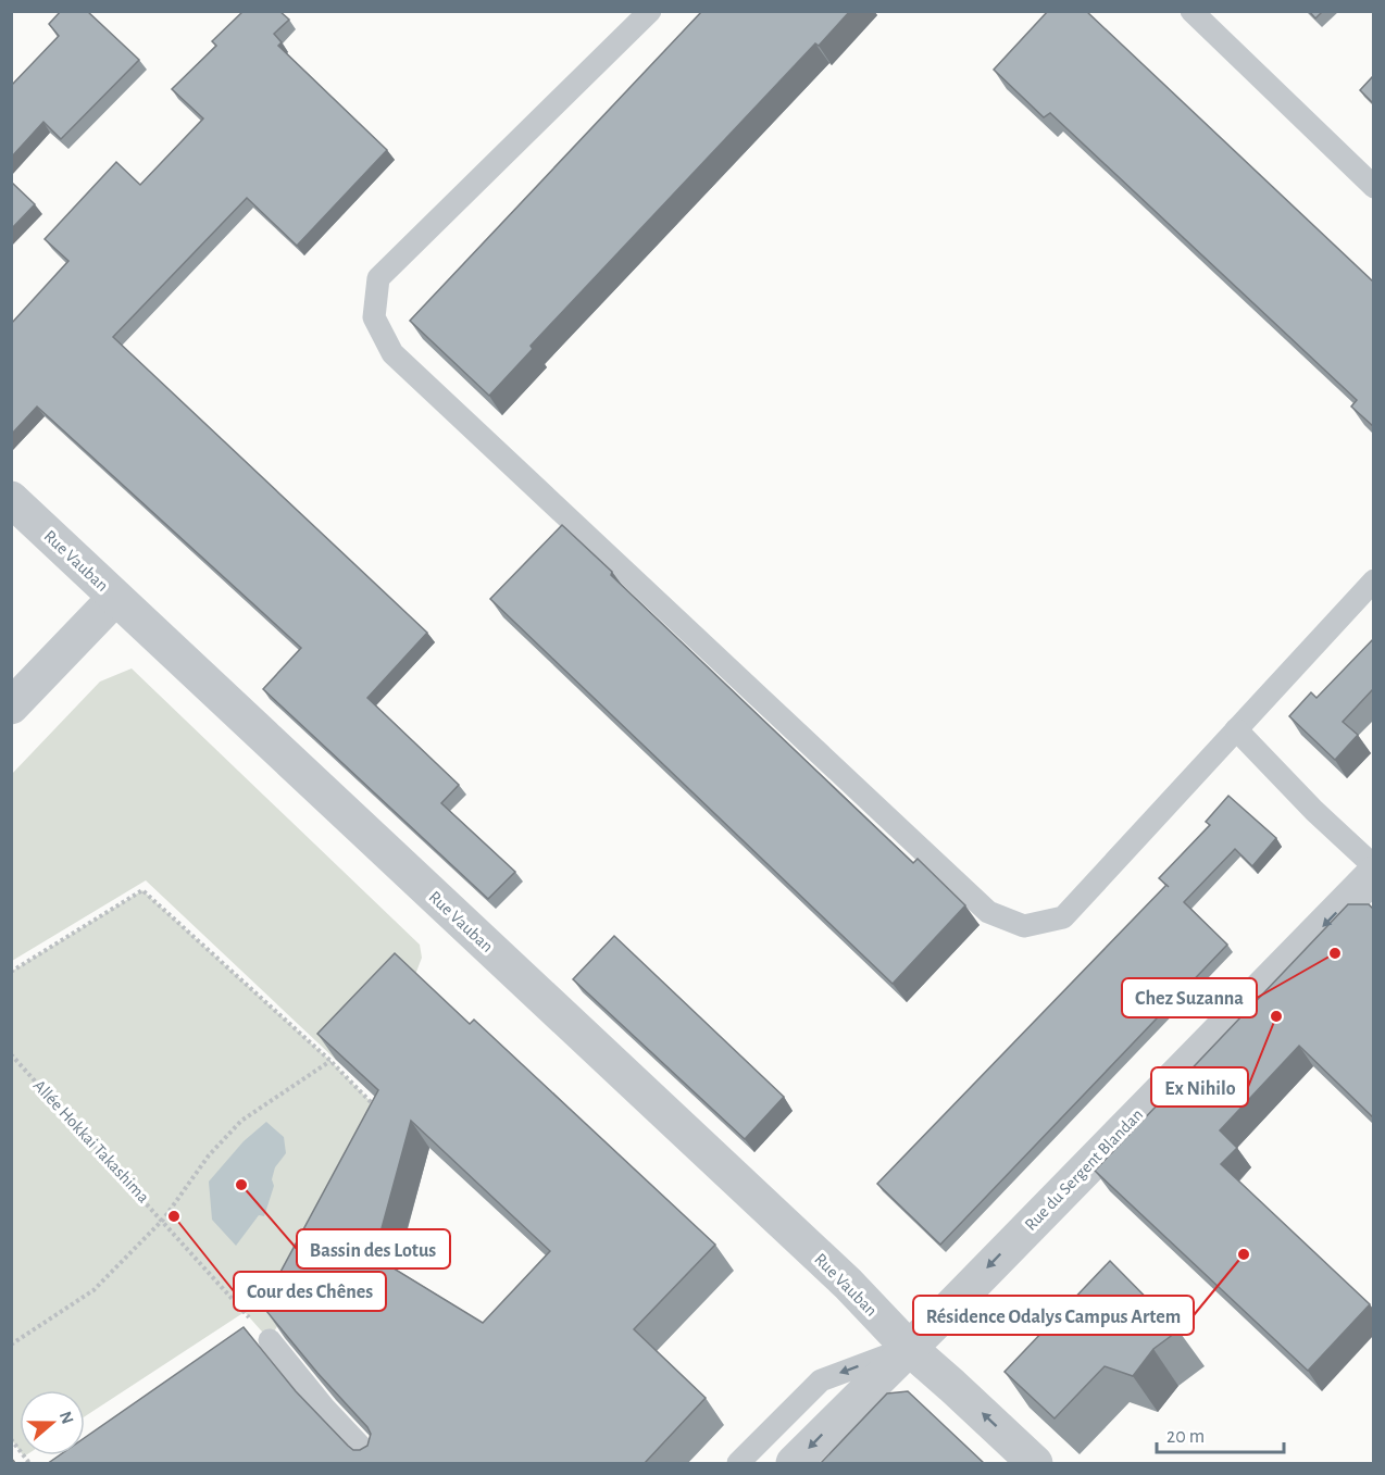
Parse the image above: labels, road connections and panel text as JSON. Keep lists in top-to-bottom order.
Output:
{
  "streets": {
    "street": ["Rue Vauban", "Rue du Sergent Blandan"],
    "path": ["Allée Hokkai Takashima"]
  },
  "crossings": [
    ["Rue Vauban", "Rue du Sergent Blandan"]
  ],
  "one_way": ["Rue du Sergent Blandan"],
  "places": [
    "Chez Suzanna",
    "Ex Nihilo",
    "Bassin des Lotus",
    "Cour des Chênes",
    "Résidence Odalys Campus Artem"
  ],
  "scale_bar": "20 m",
  "north": "right"
}
